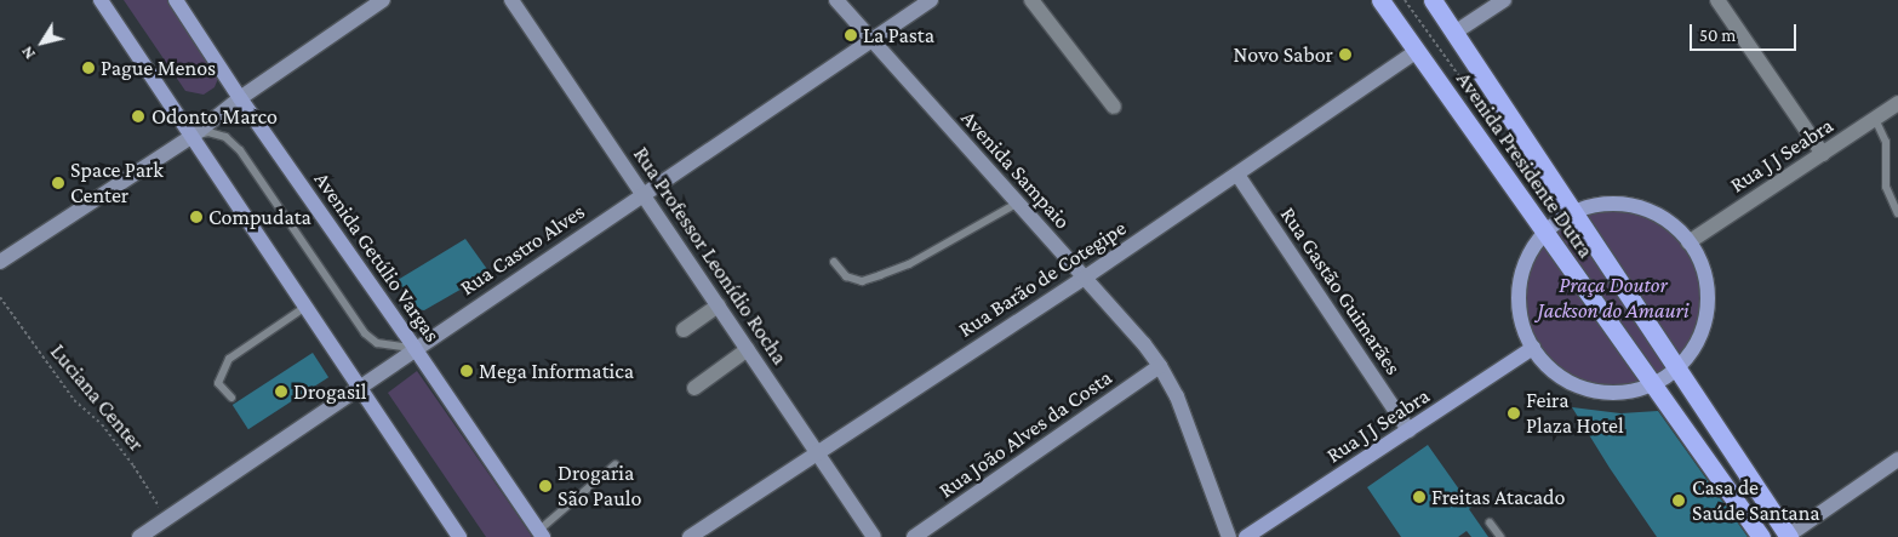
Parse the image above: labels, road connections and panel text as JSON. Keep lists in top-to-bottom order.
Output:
{
  "streets": {
    "highway": ["Avenida Presidente Dutra"],
    "main road": ["Rua J J Seabra", "Avenida Getúlio Vargas"],
    "street": [
      "Avenida Sampaio",
      "Rua Castro Alves",
      "Rua Professor Leonídio Rocha",
      "Rua Barão de Cotegipe",
      "Rua Gastão Guimarães",
      "Rua João Alves da Costa"
    ],
    "path": ["Luciana Center"]
  },
  "crossings": [
    ["Rua J J Seabra", "Rua Gastão Guimarães"],
    ["Avenida Presidente Dutra", "Rua Barão de Cotegipe"],
    ["Avenida Sampaio", "Rua Castro Alves"],
    ["Avenida Sampaio", "Rua Barão de Cotegipe"],
    ["Avenida Sampaio", "Rua João Alves da Costa"],
    ["Rua Castro Alves", "Rua Professor Leonídio Rocha"],
    ["Rua Castro Alves", "Avenida Getúlio Vargas"],
    ["Rua Castro Alves", "Luciana Center"],
    ["Rua Professor Leonídio Rocha", "Rua Barão de Cotegipe"],
    ["Rua Barão de Cotegipe", "Rua Gastão Guimarães"]
  ],
  "parks": ["Praça Doutor Jackson do Amauri"],
  "places": [
    "La Pasta",
    "Novo Sabor",
    "Pague Menos",
    "Odonto Marco",
    "Space Park Center",
    "Compudata",
    "Mega Informatica",
    "Drogasil",
    "Feira Plaza Hotel",
    "Drogaria São Paulo",
    "Freitas Atacado",
    "Casa de Saúde Santana"
  ],
  "scale_bar": "50 m",
  "north": "bottom left"
}
